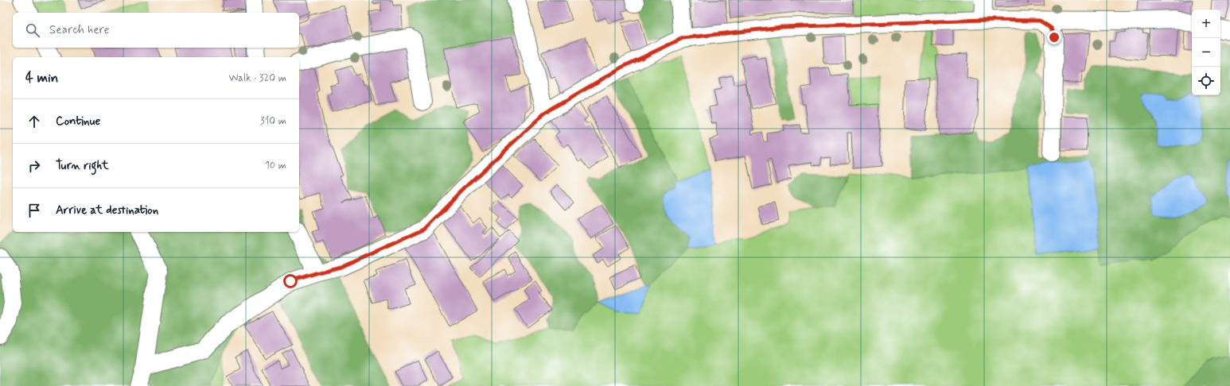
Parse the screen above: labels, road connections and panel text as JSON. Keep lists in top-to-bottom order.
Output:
{
  "page": {
    "map_buttons": ["+", "−"],
    "search": "Search here",
    "heading": ["4 min", "Walk · 320 m"],
    "list": [
      ["Continue", "310 m"],
      ["Turn right", "10 m"],
      "Arrive at destination"
    ]
  }
}
